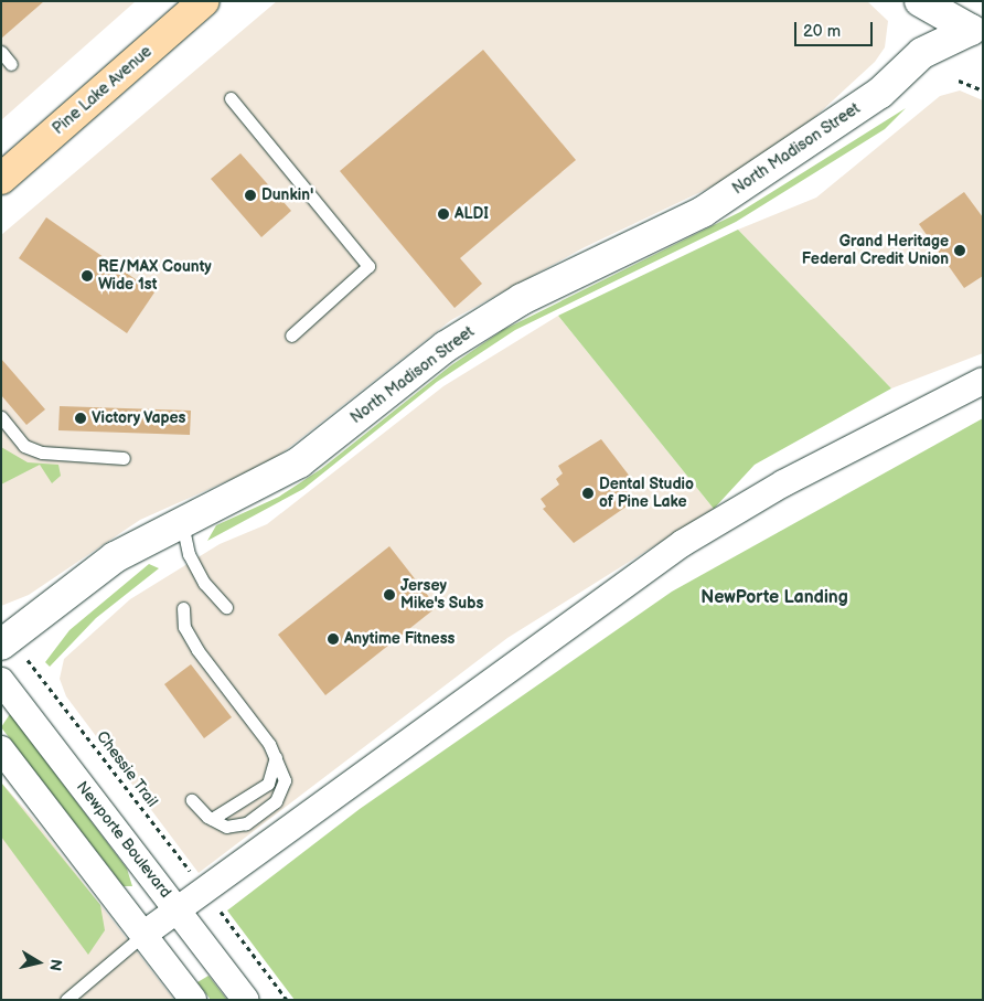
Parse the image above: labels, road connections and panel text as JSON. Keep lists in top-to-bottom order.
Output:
{
  "streets": {
    "main road": ["Pine Lake Avenue"],
    "street": ["North Madison Street", "Newporte Boulevard"],
    "path": ["Chessie Trail"]
  },
  "districts": ["NewPorte Landing"],
  "places": [
    "Dunkin'",
    "ALDI",
    "Grand Heritage Federal Credit Union",
    "RE/MAX County Wide 1st",
    "Victory Vapes",
    "Dental Studio of Pine Lake",
    "Jersey Mike's Subs",
    "Anytime Fitness"
  ],
  "scale_bar": "20 m",
  "north": "right"
}
